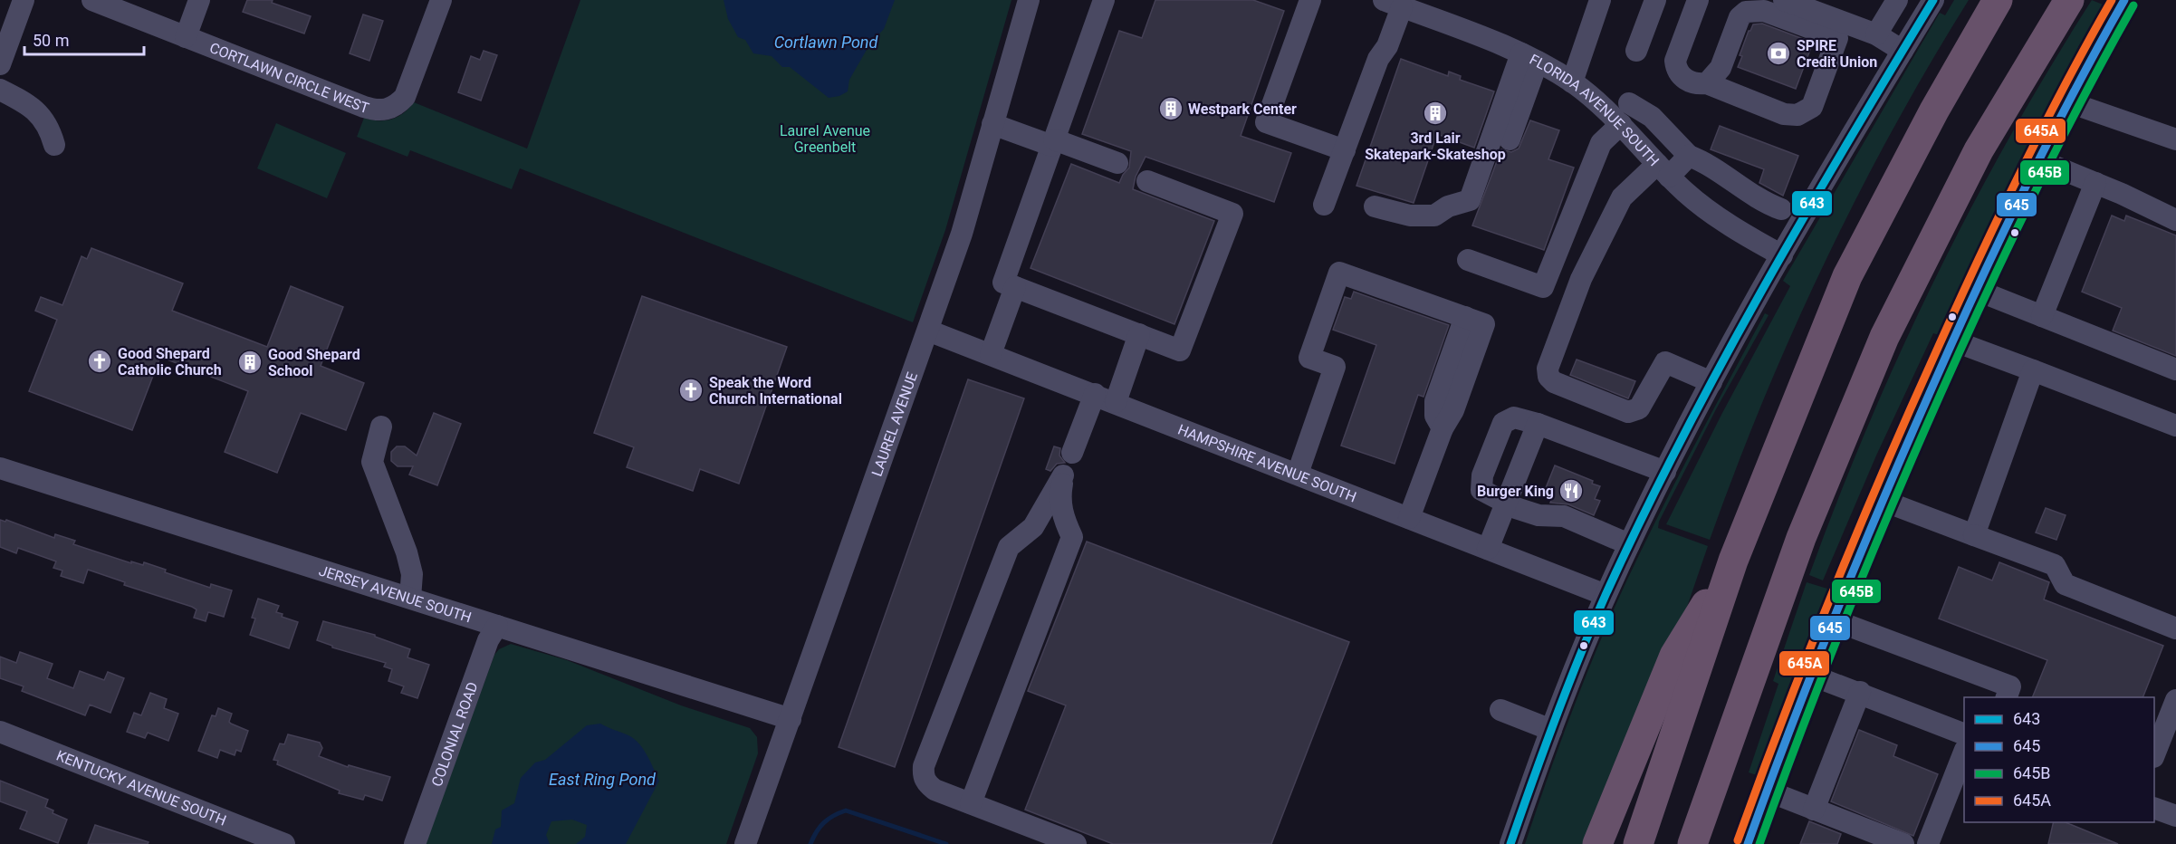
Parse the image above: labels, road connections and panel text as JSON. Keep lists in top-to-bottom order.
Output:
{
  "streets": {
    "street": [
      "CORTLAWN CIRCLE WEST",
      "FLORIDA AVENUE SOUTH",
      "LAUREL AVENUE",
      "HAMPSHIRE AVENUE SOUTH",
      "JERSEY AVENUE SOUTH",
      "COLONIAL ROAD",
      "KENTUCKY AVENUE SOUTH"
    ]
  },
  "crossings": [
    ["LAUREL AVENUE", "HAMPSHIRE AVENUE SOUTH"],
    ["LAUREL AVENUE", "JERSEY AVENUE SOUTH"],
    ["JERSEY AVENUE SOUTH", "COLONIAL ROAD"]
  ],
  "water": ["Cortlawn Pond", "East Ring Pond"],
  "parks": ["Laurel Avenue Greenbelt"],
  "places": {
    "bank": ["SPIRE Credit Union"],
    "building": ["Westpark Center", "3rd Lair Skatepark-Skateshop", "Good Shepard School"],
    "church": ["Good Shepard Catholic Church", "Speak the Word Church International"],
    "restaurant": ["Burger King"]
  },
  "lines": [
    "transit line 643",
    "transit line 645",
    "transit line 645A",
    "transit line 645B"
  ],
  "legend": [
    "643",
    "645",
    "645B",
    "645A"
  ],
  "scale_bar": "50 m"
}
